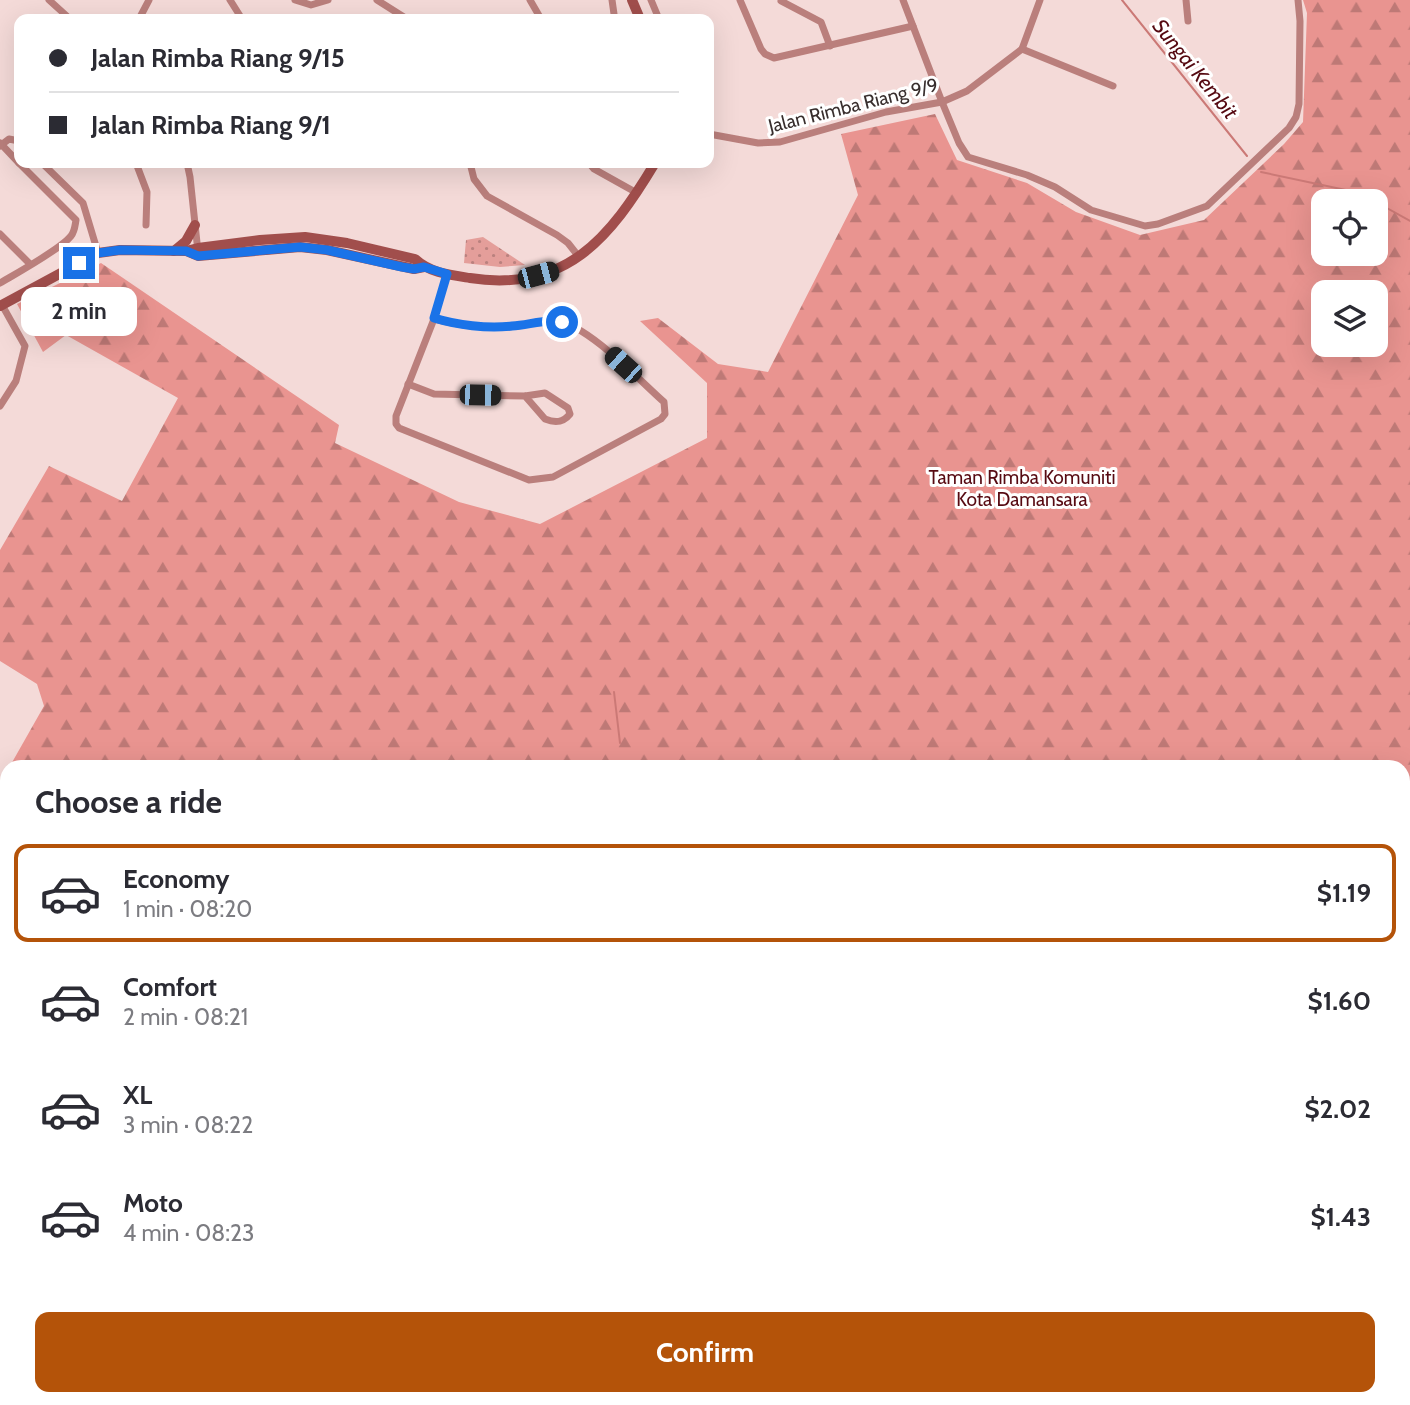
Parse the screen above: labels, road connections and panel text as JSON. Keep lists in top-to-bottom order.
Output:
{
  "streets": {
    "street": ["Jalan Rimba Riang 9/9"]
  },
  "water": ["Sungai Kembit"],
  "parks": ["Taman Rimba Komuniti Kota Damansara"],
  "page": {
    "banner": ["Jalan Rimba Riang 9/15", "Jalan Rimba Riang 9/1"],
    "bubble": "2 min",
    "heading": "Choose a ride",
    "list": [
      {
        "name": "Economy",
        "note": "1 min · 08:20",
        "value": "$1.19"
      },
      {
        "name": "Comfort",
        "note": "2 min · 08:21",
        "value": "$1.60"
      },
      {
        "name": "XL",
        "note": "3 min · 08:22",
        "value": "$2.02"
      },
      {
        "name": "Moto",
        "note": "4 min · 08:23",
        "value": "$1.43"
      }
    ],
    "buttons": "Confirm"
  }
}
